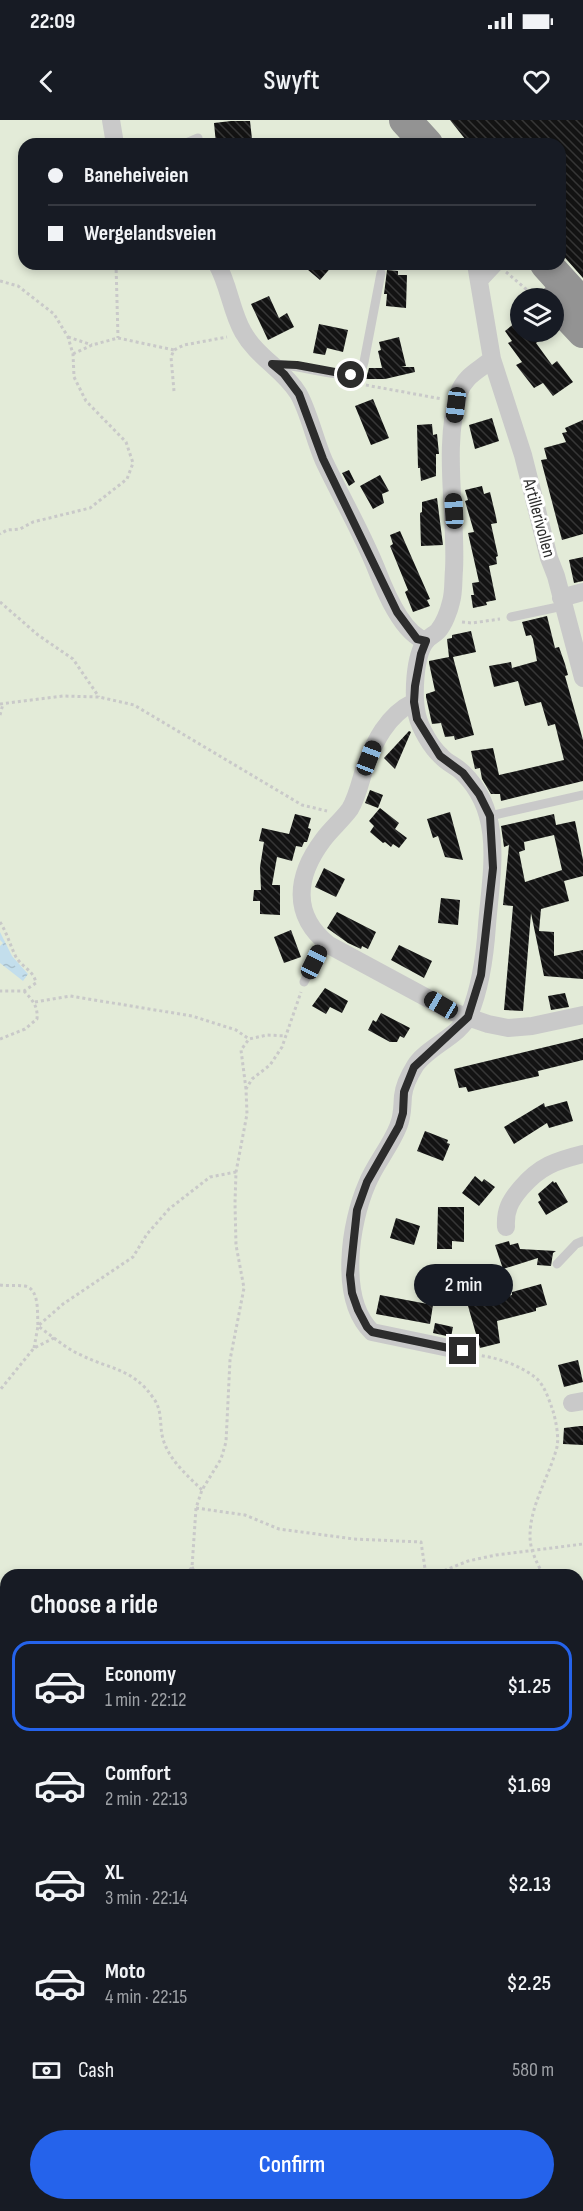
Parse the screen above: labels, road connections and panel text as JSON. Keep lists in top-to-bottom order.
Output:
{
  "streets": {
    "street": ["Artillerivollen"]
  },
  "page": {
    "status": "22:09",
    "header": "Swyft",
    "banner": ["Baneheiveien", "Wergelandsveien"],
    "bubble": "2 min",
    "heading": "Choose a ride",
    "list": [
      {
        "name": "Economy",
        "note": "1 min · 22:12",
        "value": "$1.25"
      },
      {
        "name": "Comfort",
        "note": "2 min · 22:13",
        "value": "$1.69"
      },
      {
        "name": "XL",
        "note": "3 min · 22:14",
        "value": "$2.13"
      },
      {
        "name": "Moto",
        "note": "4 min · 22:15",
        "value": "$2.25"
      }
    ],
    "pay": ["Cash", "580 m"],
    "buttons": "Confirm"
  }
}
